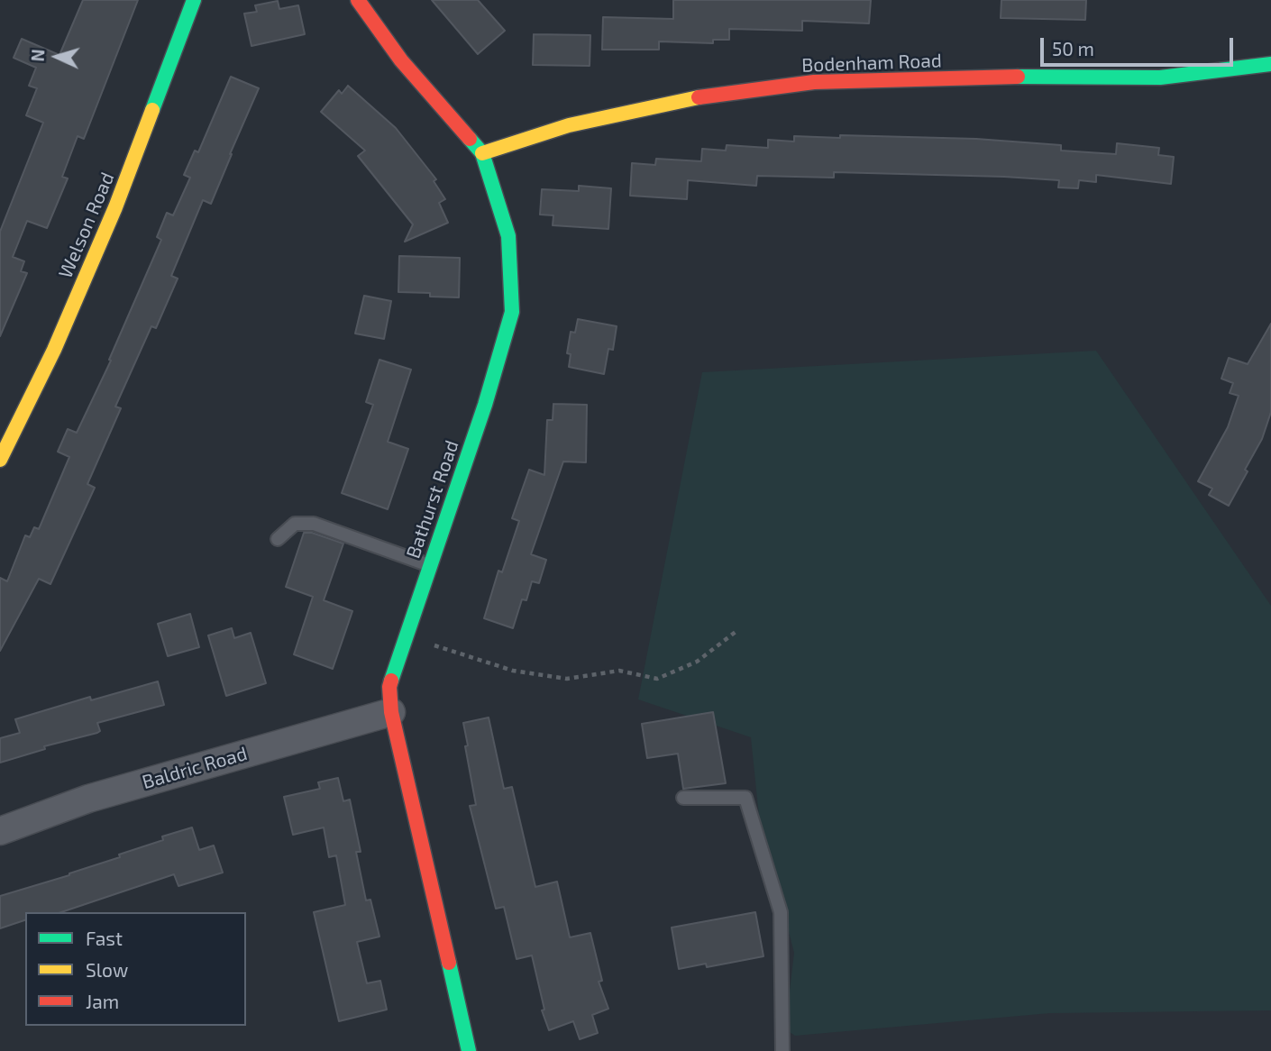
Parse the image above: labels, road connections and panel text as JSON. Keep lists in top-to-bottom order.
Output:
{
  "streets": {
    "street": [
      "Bodenham Road",
      "Welson Road",
      "Bathurst Road",
      "Baldric Road"
    ]
  },
  "crossings": [
    ["Bodenham Road", "Bathurst Road"],
    ["Bathurst Road", "Baldric Road"]
  ],
  "legend": ["Fast", "Slow", "Jam"],
  "scale_bar": "50 m",
  "north": "left"
}
